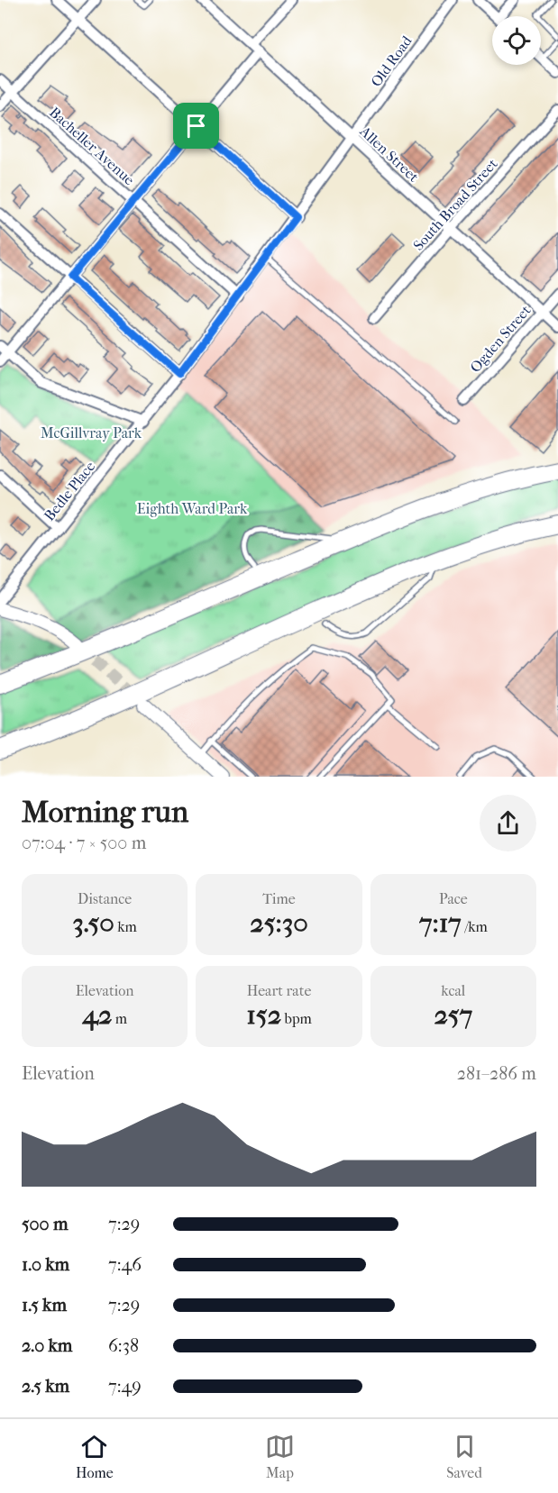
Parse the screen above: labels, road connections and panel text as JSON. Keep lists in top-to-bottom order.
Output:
{
  "streets": {
    "street": [
      "Old Road",
      "Bacheller Avenue",
      "Allen Street",
      "South Broad Street",
      "Ogden Street",
      "Bedle Place"
    ]
  },
  "crossings": [
    ["Old Road", "Allen Street"],
    ["Old Road", "Bedle Place"],
    ["Bacheller Avenue", "Bedle Place"],
    ["Allen Street", "South Broad Street"],
    ["Allen Street", "Ogden Street"],
    ["Allen Street", "Bedle Place"]
  ],
  "parks": ["McGillvray Park", "Eighth Ward Park"],
  "page": {
    "heading": ["Morning run", "07:04 · 7 × 500 m"],
    "stats": [
      ["Distance", "3.50 km"],
      ["Time", "25:30"],
      ["Pace", "7:17 /km"],
      ["Elevation", "42 m"],
      ["Heart rate", "152 bpm"],
      ["kcal", "257"]
    ],
    "chart": ["Elevation", "281–286 m"],
    "list": [
      {
        "name": "500 m",
        "note": "7:29"
      },
      {
        "name": "1.0 km",
        "note": "7:46"
      },
      {
        "name": "1.5 km",
        "note": "7:29"
      },
      {
        "name": "2.0 km",
        "note": "6:38"
      },
      {
        "name": "2.5 km",
        "note": "7:49"
      }
    ],
    "tabs": ["Home", "Map", "Saved"]
  }
}
